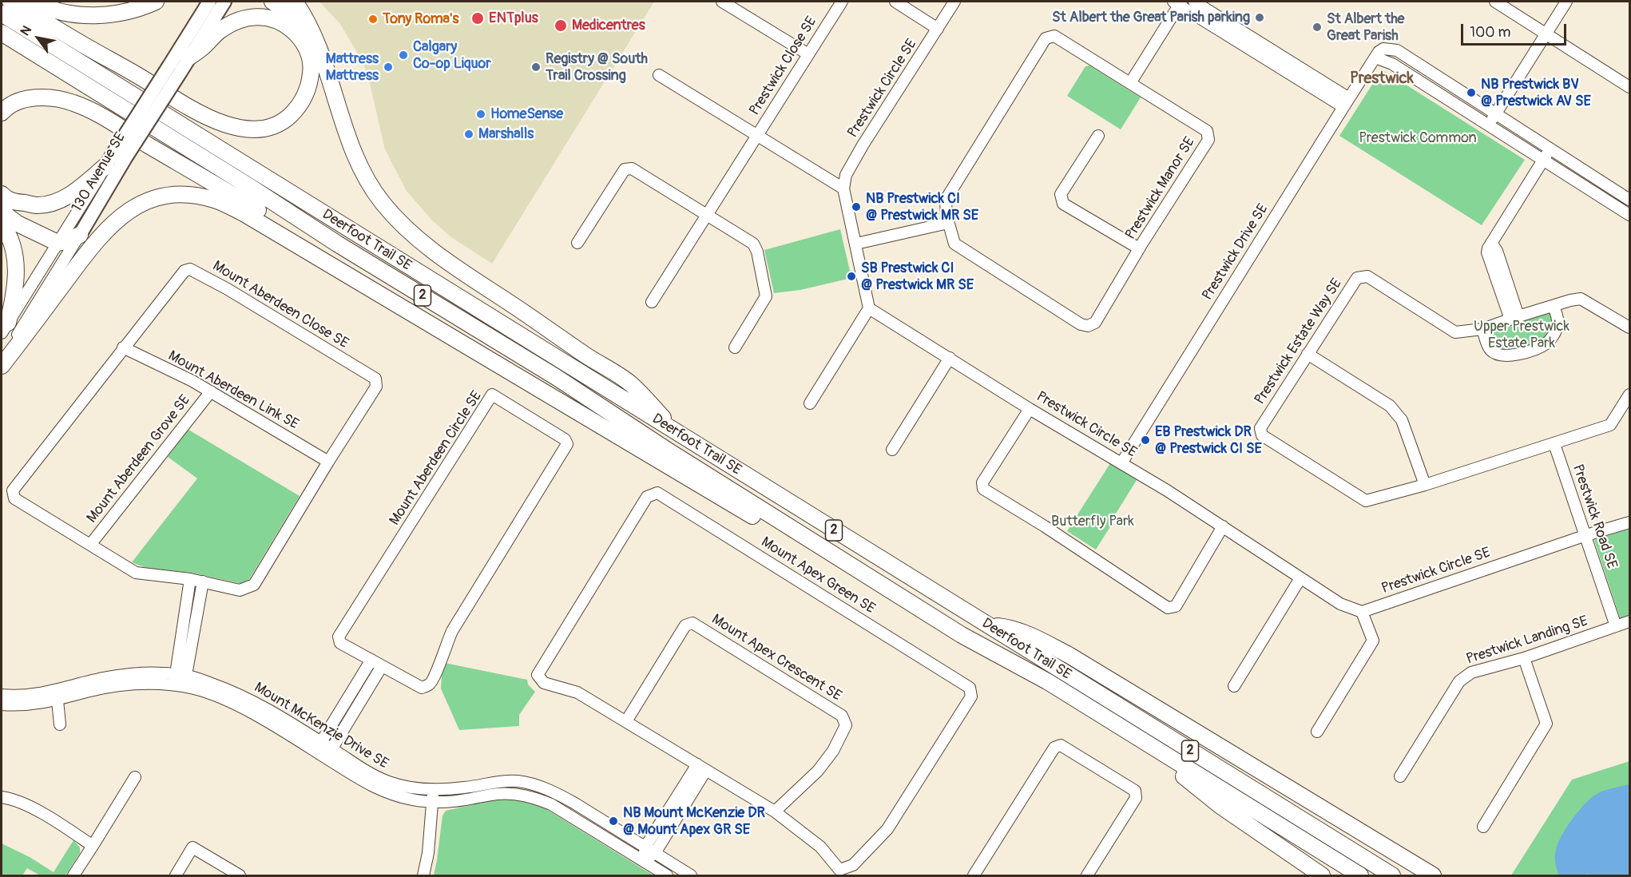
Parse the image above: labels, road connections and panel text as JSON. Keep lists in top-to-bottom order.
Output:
{
  "streets": {
    "highway": ["Deerfoot Trail SE", "2"],
    "main road": ["130 Avenue SE"],
    "street": [
      "Prestwick Close SE",
      "Prestwick Circle SE",
      "Prestwick Manor SE",
      "Prestwick Drive SE",
      "Mount Aberdeen Close SE",
      "Prestwick Estate Way SE",
      "Mount Aberdeen Link SE",
      "Mount Aberdeen Circle SE",
      "Mount Aberdeen Grove SE",
      "Prestwick Road SE",
      "Mount Apex Green SE",
      "Prestwick Landing SE",
      "Mount Apex Crescent SE",
      "Mount McKenzie Drive SE"
    ]
  },
  "crossings": [
    ["Prestwick Close SE", "Prestwick Circle SE"],
    ["Prestwick Circle SE", "Prestwick Drive SE"],
    ["Prestwick Circle SE", "Prestwick Road SE"],
    ["Mount Aberdeen Close SE", "Mount Aberdeen Link SE"],
    ["Mount Aberdeen Close SE", "Mount Aberdeen Grove SE"],
    ["Prestwick Estate Way SE", "Prestwick Road SE"],
    ["Mount Aberdeen Link SE", "Mount Aberdeen Grove SE"],
    ["Prestwick Road SE", "Prestwick Landing SE"],
    ["Mount Apex Green SE", "Mount Apex Crescent SE"]
  ],
  "districts": ["Prestwick"],
  "parks": ["Prestwick Common", "Upper Prestwick Estate Park", "Butterfly Park"],
  "places": [
    "St Albert the Great Parish parking",
    "ENTplus",
    "Tony Roma's",
    "Medicentres",
    "St Albert the Great Parish",
    "Calgary Co-op Liquor",
    "Mattress Mattress",
    "Registry @ South Trail Crossing",
    "NB Prestwick BV @ Prestwick AV SE",
    "HomeSense",
    "Marshalls",
    "NB Prestwick CI @ Prestwick MR SE",
    "SB Prestwick CI @ Prestwick MR SE",
    "EB Prestwick DR @ Prestwick CI SE",
    "NB Mount McKenzie DR @ Mount Apex GR SE"
  ],
  "scale_bar": "100 m",
  "north": "top left"
}
